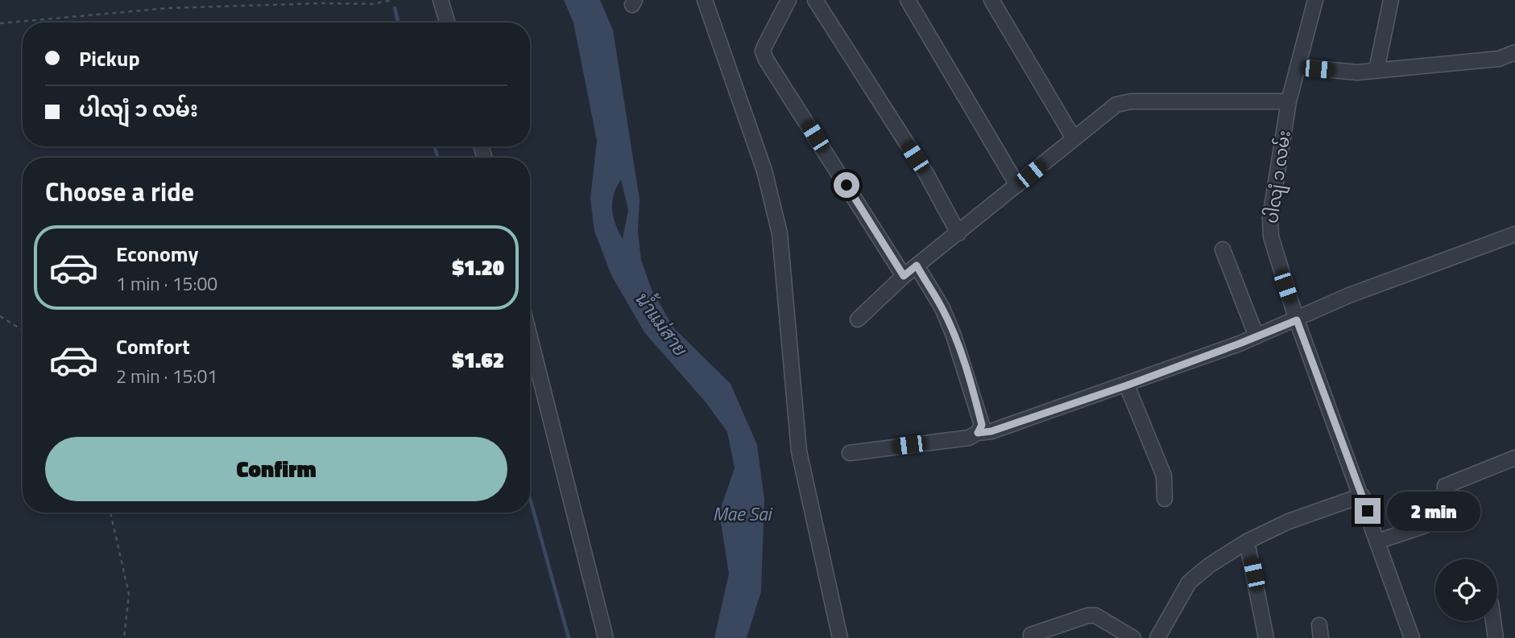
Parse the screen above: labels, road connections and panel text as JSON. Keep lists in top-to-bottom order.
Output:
{
  "streets": {
    "street": ["ပါလျံ ၁ လမ်း"]
  },
  "water": ["น้ำแม่สาย", "Mae Sai"],
  "page": {
    "banner": ["Pickup", "ပါလျံ ၁ လမ်း"],
    "heading": "Choose a ride",
    "list": [
      {
        "name": "Economy",
        "note": "1 min · 15:00",
        "value": "$1.20"
      },
      {
        "name": "Comfort",
        "note": "2 min · 15:01",
        "value": "$1.62"
      }
    ],
    "buttons": "Confirm",
    "bubble": "2 min"
  }
}
